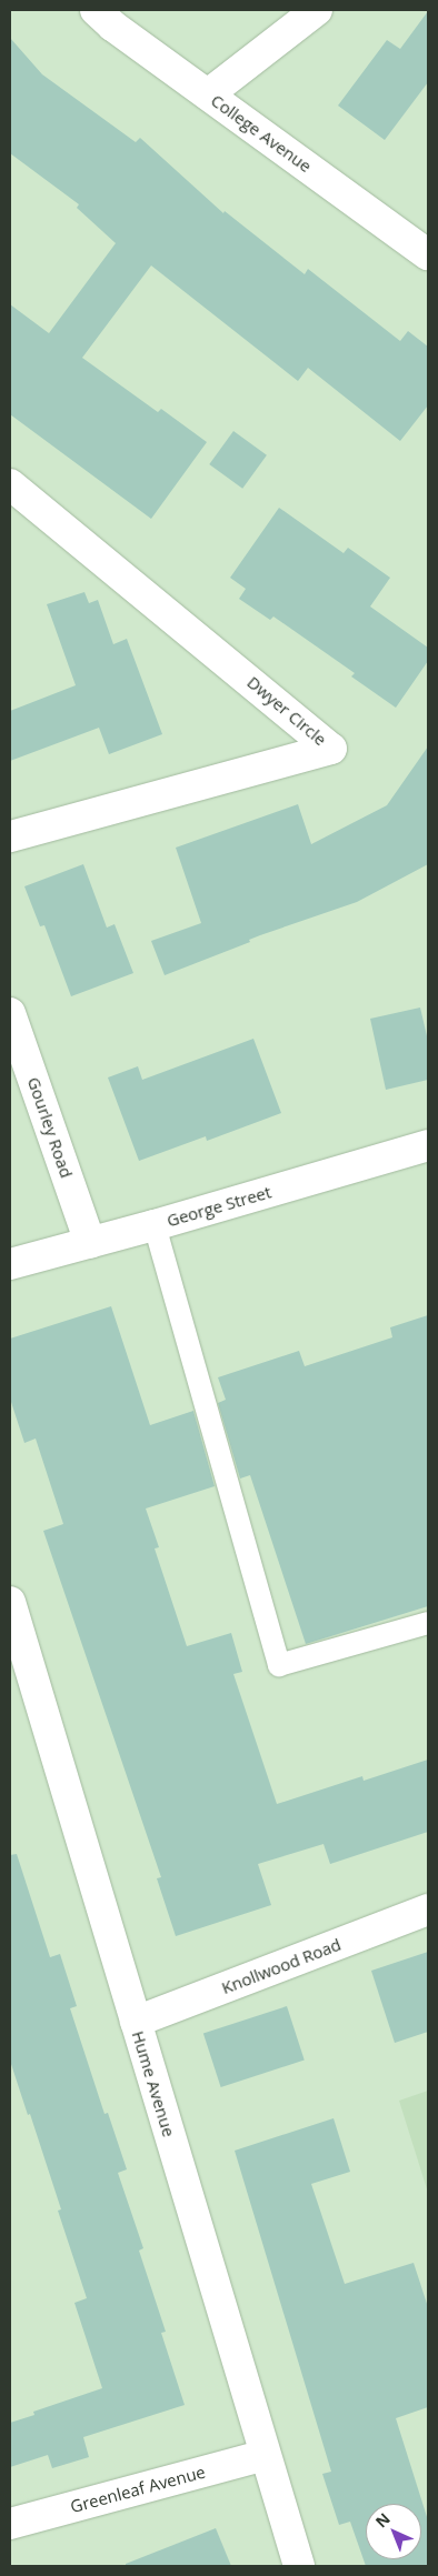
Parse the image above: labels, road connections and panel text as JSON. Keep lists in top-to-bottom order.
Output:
{
  "streets": {
    "street": [
      "College Avenue",
      "Dwyer Circle",
      "Gourley Road",
      "George Street",
      "Knollwood Road",
      "Hume Avenue",
      "Greenleaf Avenue"
    ]
  },
  "crossings": [
    ["Gourley Road", "George Street"],
    ["Knollwood Road", "Hume Avenue"],
    ["Hume Avenue", "Greenleaf Avenue"]
  ],
  "north": "top left"
}
